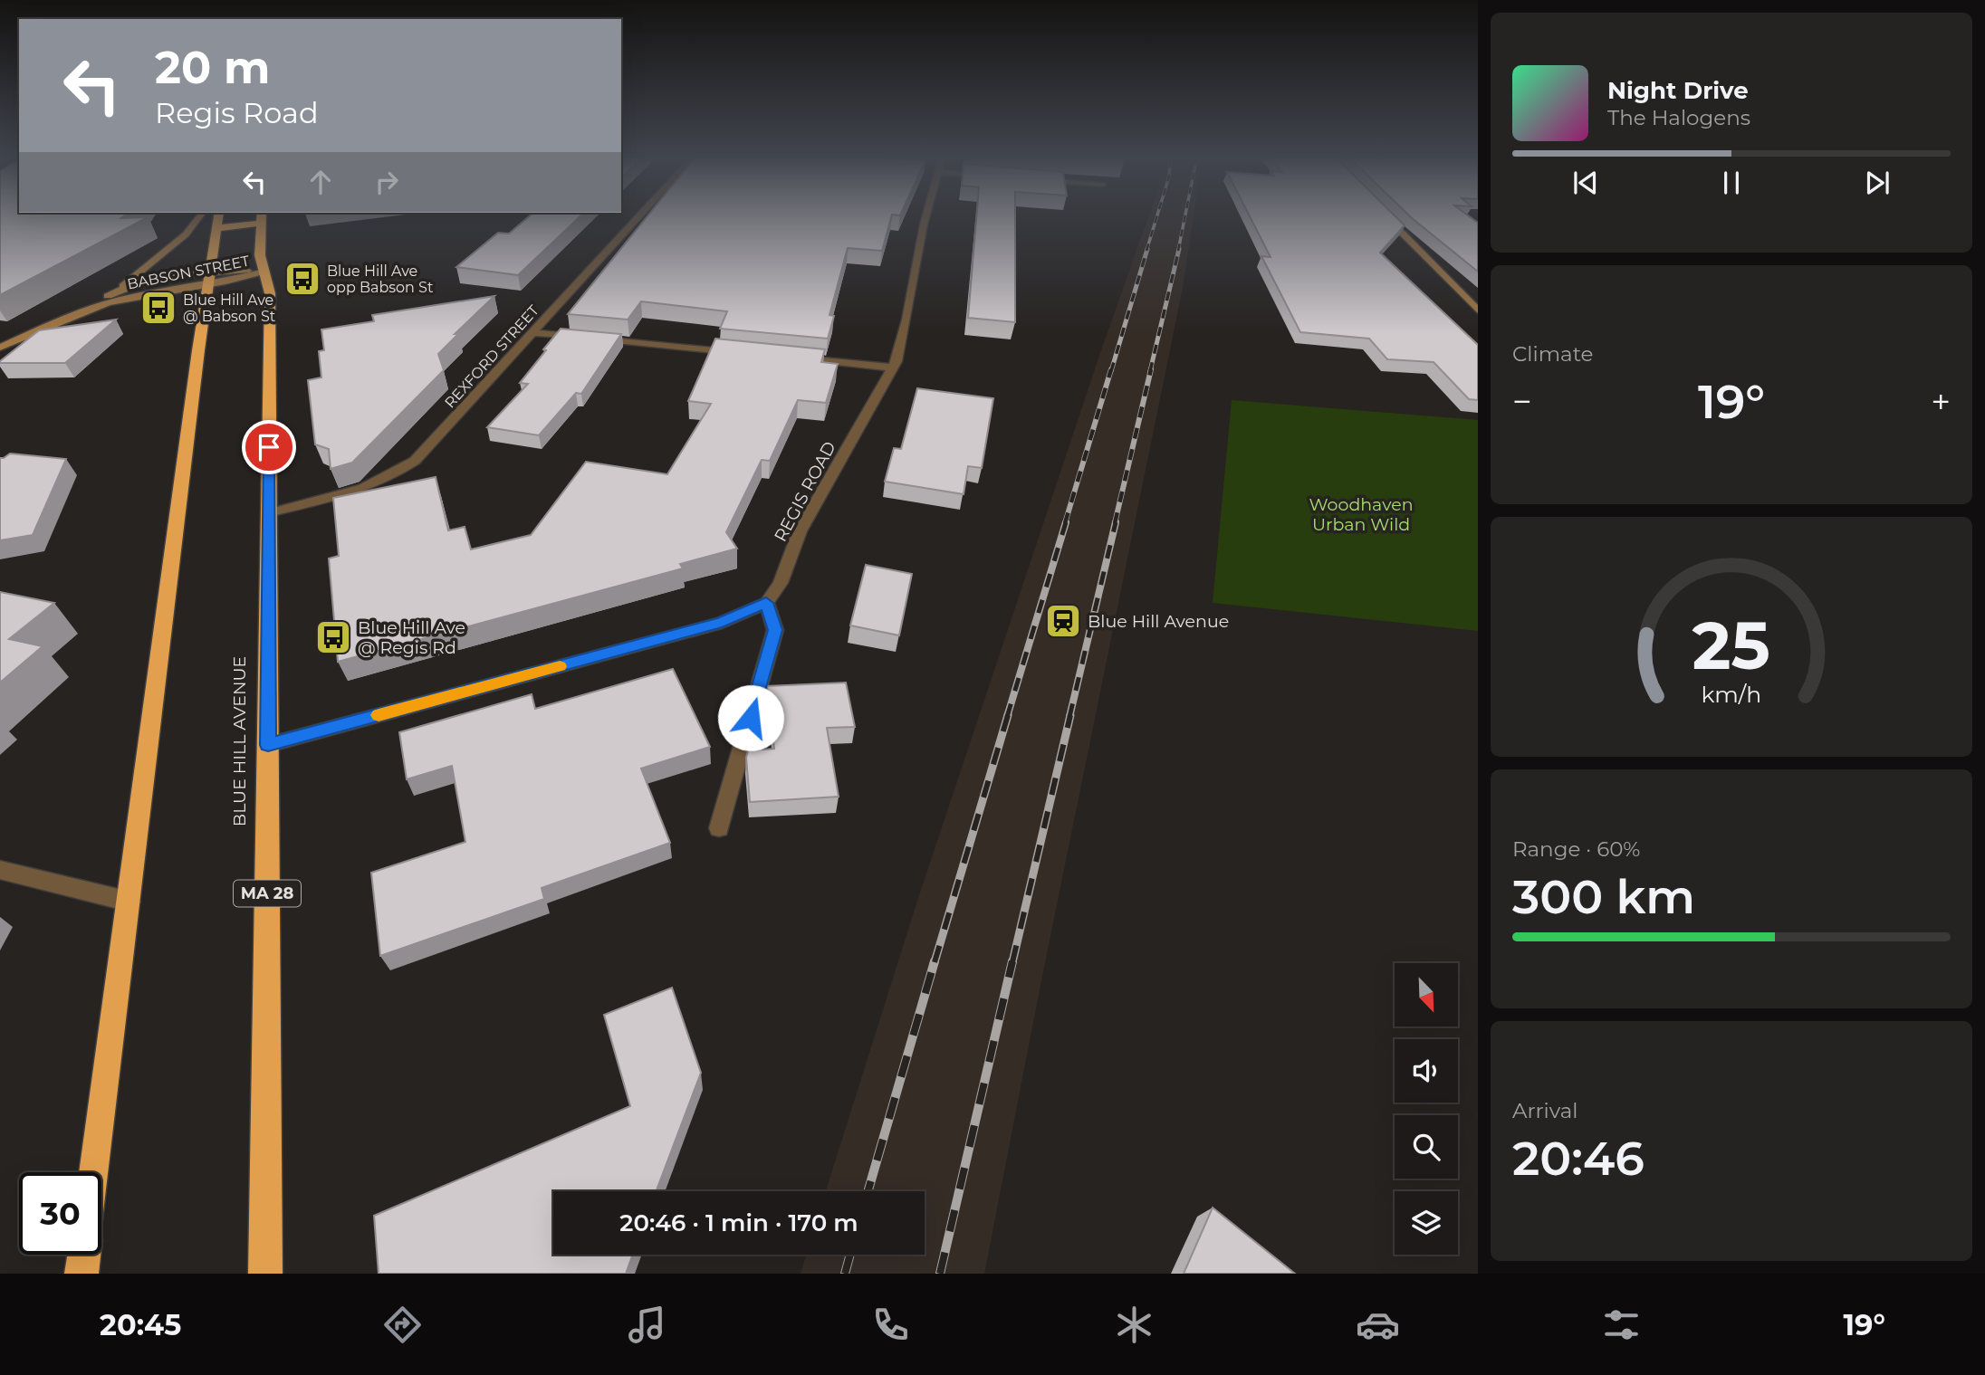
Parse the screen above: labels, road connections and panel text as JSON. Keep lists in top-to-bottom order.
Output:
{
  "streets": {
    "highway": ["BLUE HILL AVENUE", "MA 28"],
    "main road": ["BABSON STREET"],
    "street": ["REXFORD STREET", "REGIS ROAD"]
  },
  "crossings": [
    ["BABSON STREET", "BLUE HILL AVENUE"],
    ["REXFORD STREET", "BLUE HILL AVENUE"]
  ],
  "parks": ["Woodhaven Urban Wild"],
  "places": {
    "bus stop": ["Blue Hill Ave opp Babson St", "Blue Hill Ave @ Babson St", "Blue Hill Ave @ Regis Rd"],
    "station": ["Blue Hill Avenue"]
  },
  "north": "bottom right",
  "page": {
    "turn": ["20 m", "Regis Road"],
    "song": ["Night Drive", "The Halogens"],
    "tile": [
      "Climate",
      ["Range · 60%", "300 km"],
      ["Arrival", "20:46"]
    ],
    "heat": ["−", "19°", "+"],
    "limit": "30",
    "trip": "20:46 · 1 min · 170 m",
    "tabs": ["20:45", "19°"],
    "gauge": ["25", "km/h"]
  }
}
